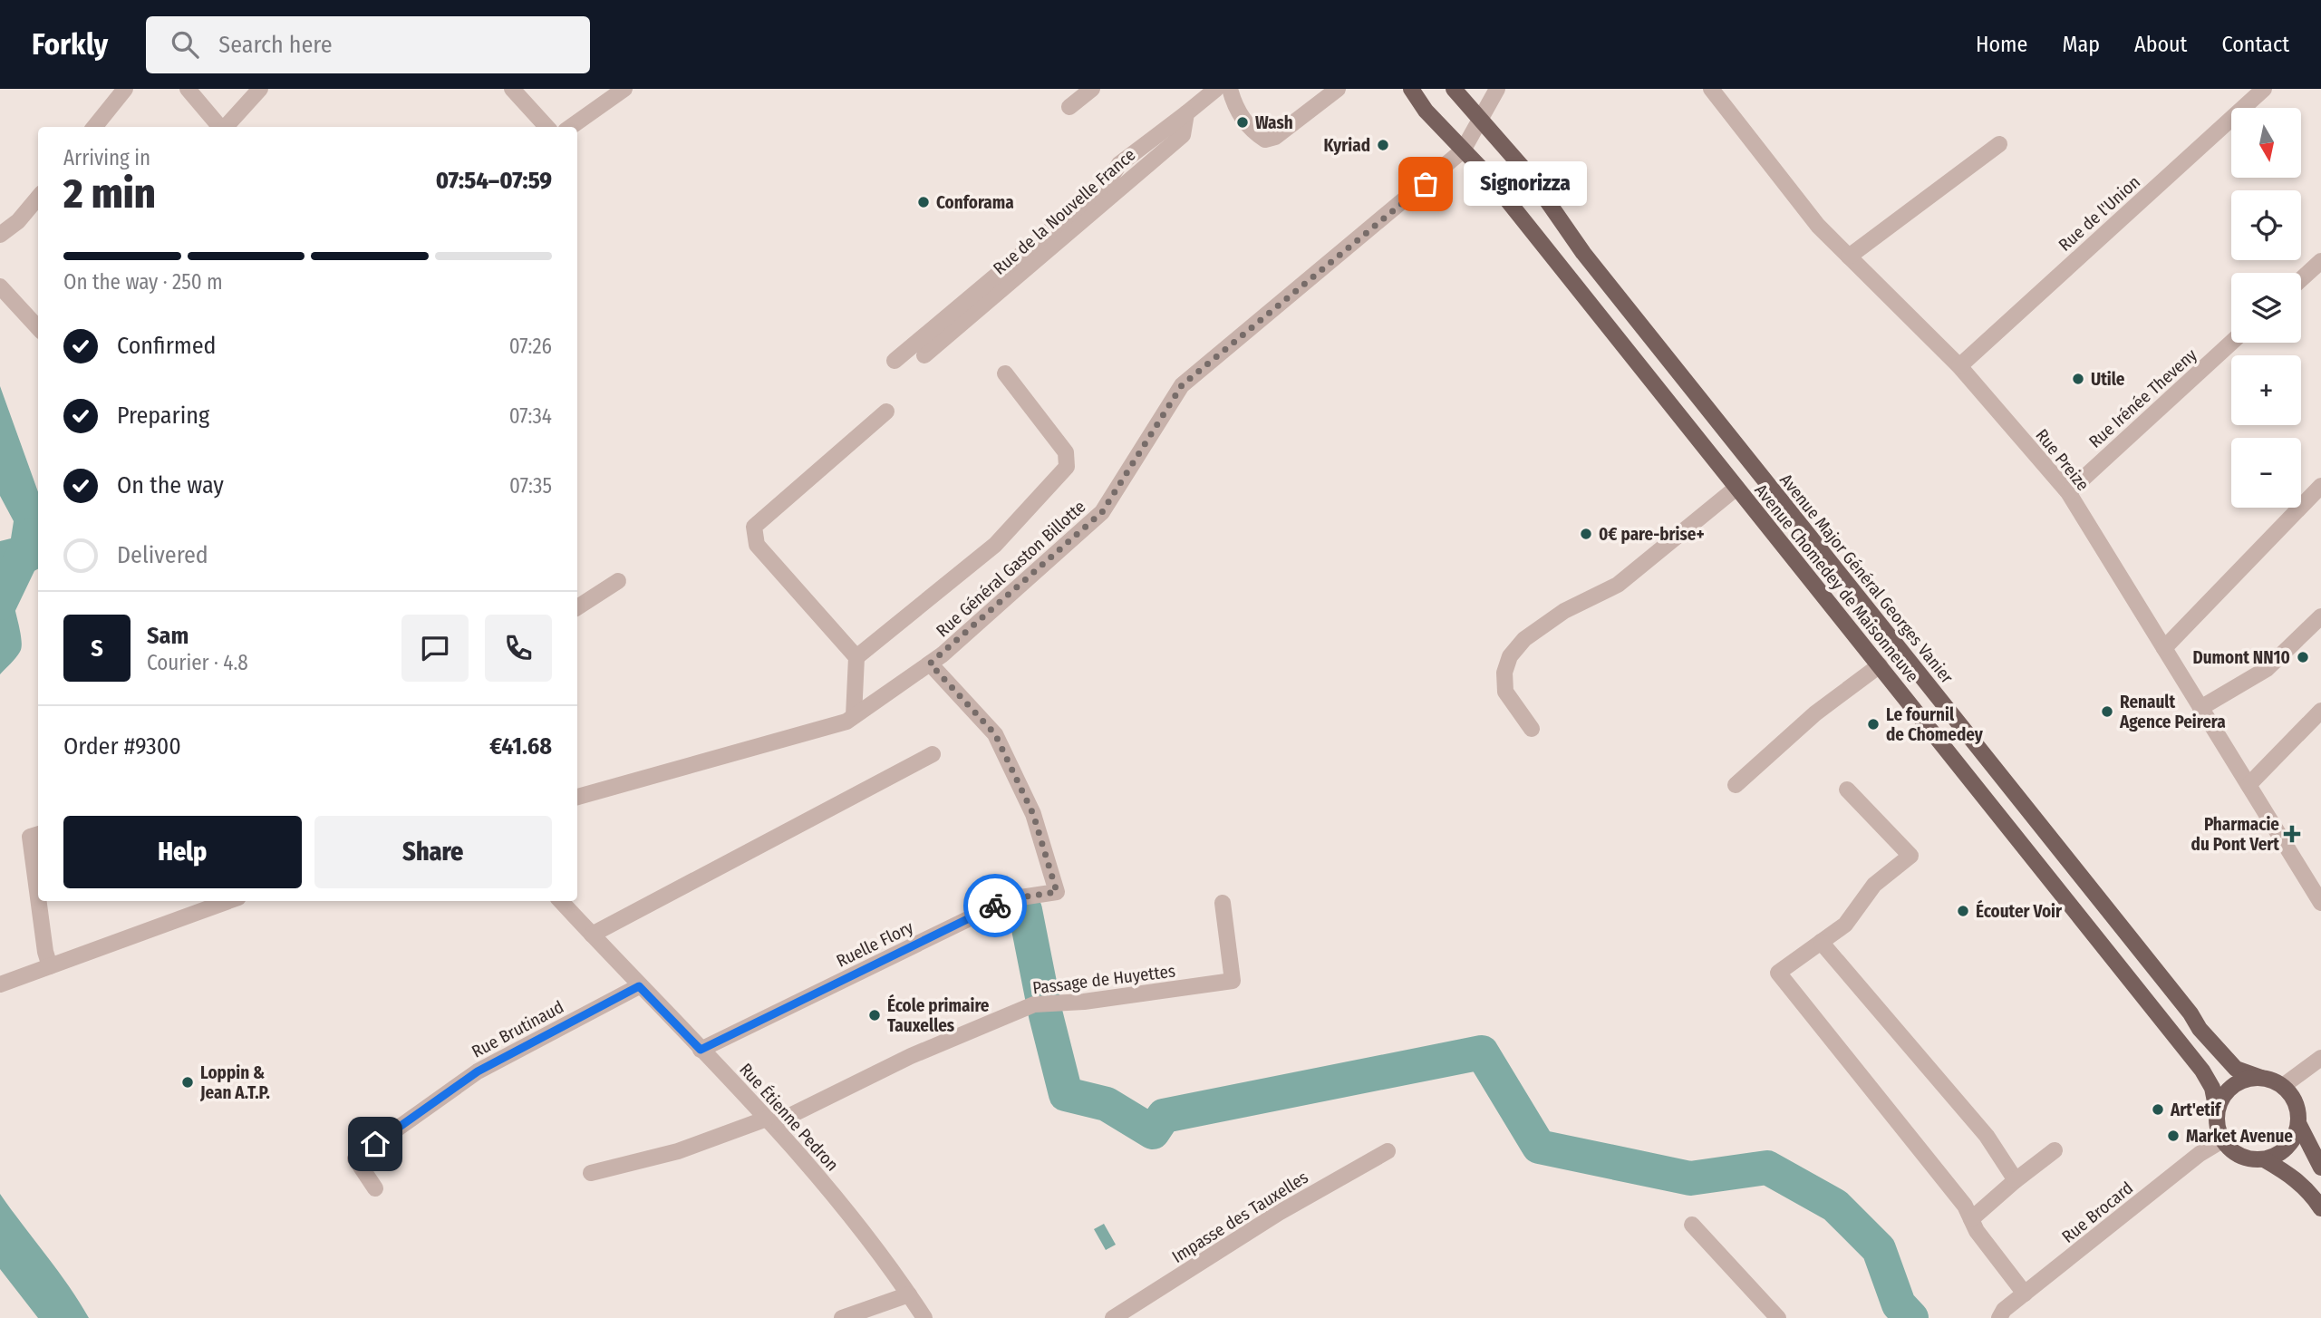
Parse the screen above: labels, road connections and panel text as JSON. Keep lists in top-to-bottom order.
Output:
{
  "streets": {
    "main road": ["Avenue Major Général Georges Vanier", "Avenue Chomedey de Maisonneuve"],
    "street": [
      "Rue de la Nouvelle France",
      "Rue de l'Union",
      "Rue Irénée Theveny",
      "Rue Preize",
      "Rue Général Gaston Billotte",
      "Ruelle Flory",
      "Passage de Huyettes",
      "Rue Brutinaud",
      "Rue Étienne Pedron",
      "Rue Brocard",
      "Impasse des Tauxelles"
    ]
  },
  "crossings": [
    ["Rue de l'Union", "Rue Preize"],
    ["Rue Irénée Theveny", "Rue Preize"],
    ["Rue Général Gaston Billotte", "Avenue Chomedey de Maisonneuve"],
    ["Rue Général Gaston Billotte", "Ruelle Flory"],
    ["Avenue Major Général Georges Vanier", "Avenue Chomedey de Maisonneuve"],
    ["Avenue Major Général Georges Vanier", "Rue Brocard"],
    ["Avenue Chomedey de Maisonneuve", "Rue Brocard"],
    ["Ruelle Flory", "Rue Étienne Pedron"],
    ["Passage de Huyettes", "Rue Étienne Pedron"],
    ["Rue Brutinaud", "Rue Étienne Pedron"]
  ],
  "places": {
    "other": [
      "Wash",
      "Kyriad",
      "Signorizza",
      "Conforama",
      "Utile",
      "0€ pare-brise+",
      "Dumont NN10",
      "Renault Agence Peirera",
      "Le fournil de Chomedey",
      "Écouter Voir",
      "École primaire Tauxelles",
      "Loppin & Jean A.T.P.",
      "Art'etif",
      "Market Avenue"
    ],
    "health": ["Pharmacie du Pont Vert"]
  },
  "north": "bottom",
  "page": {
    "header": "Forkly",
    "search": "Search here",
    "nav": [
      "Home",
      "Map",
      "About",
      "Contact"
    ],
    "map_buttons": ["+", "−"],
    "heading": ["2 min", "Arriving in", "07:54–07:59"],
    "panel": [
      "Sam",
      "Courier · 4.8",
      "Order #9300",
      "€41.68"
    ],
    "bubble": "Signorizza",
    "bar": "On the way · 250 m",
    "list": [
      ["Confirmed", "07:26"],
      ["Preparing", "07:34"],
      ["On the way", "07:35"],
      "Delivered"
    ],
    "round": "S",
    "buttons": ["Help", "Share"]
  }
}
